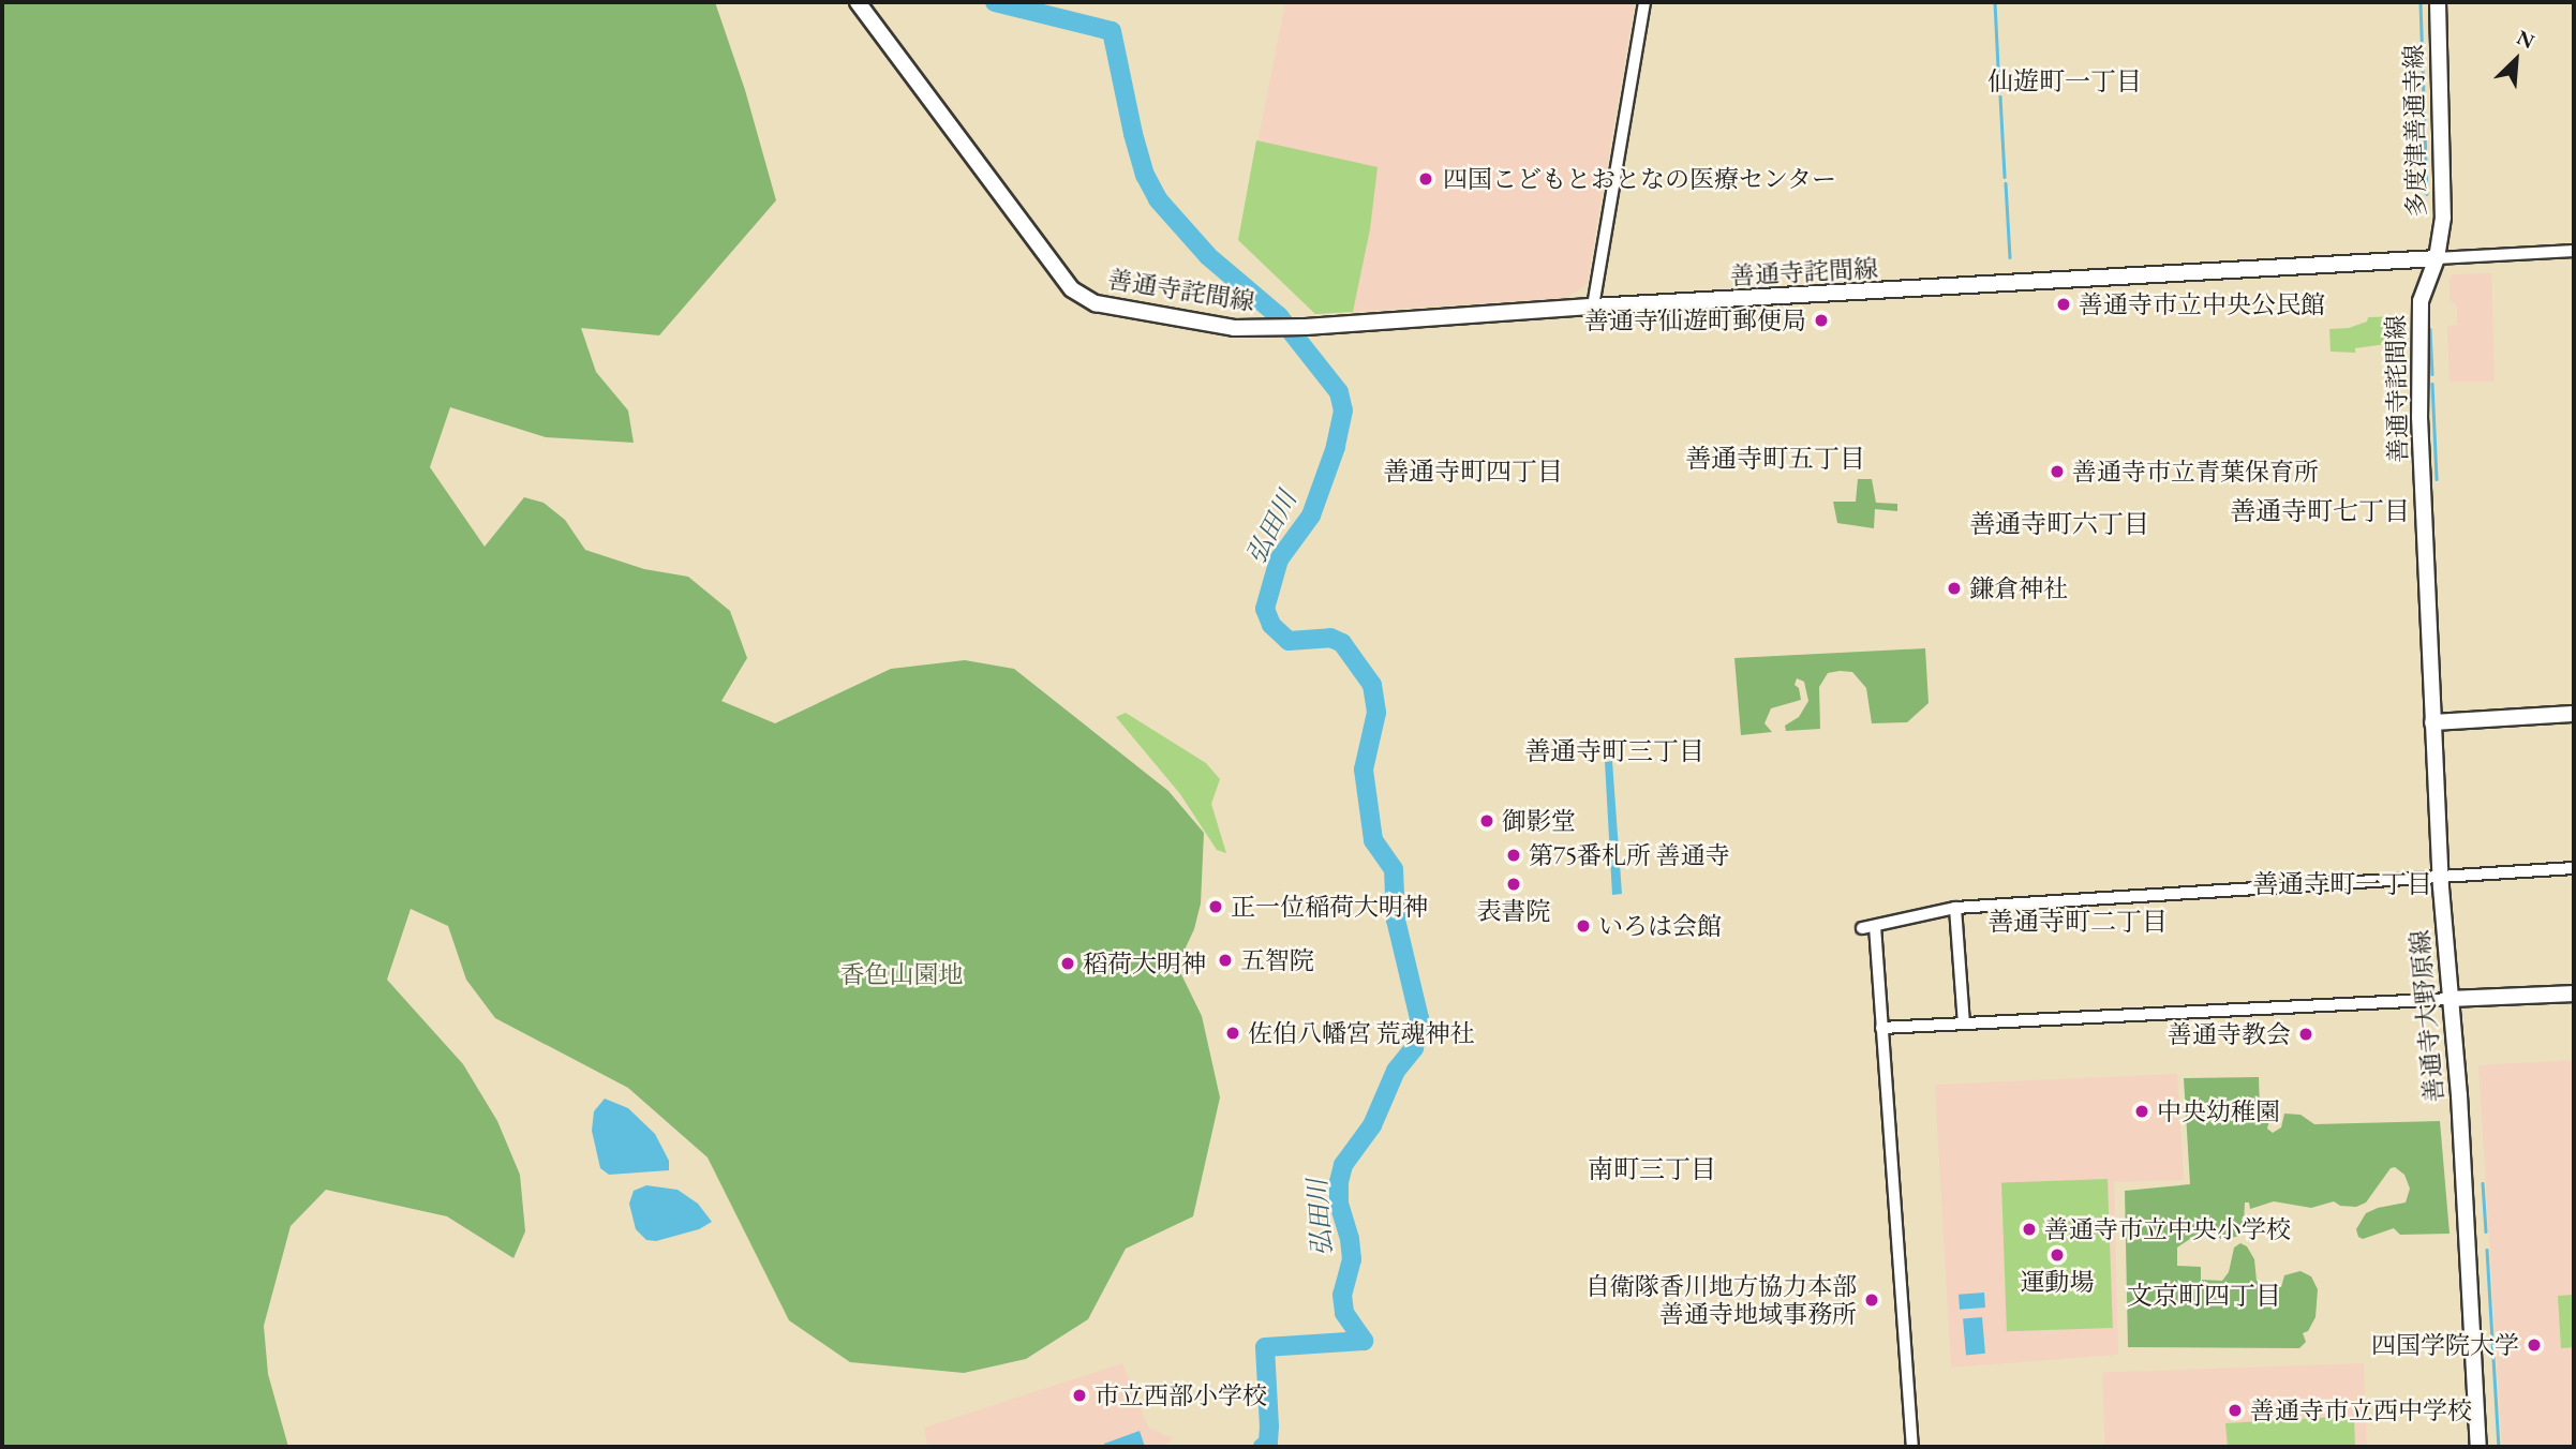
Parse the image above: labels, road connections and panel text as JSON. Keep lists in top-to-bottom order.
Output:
{
  "streets": {
    "main road": ["多度津善通寺線", "善通寺詫間線", "善通寺大野原線"]
  },
  "crossings": [
    ["多度津善通寺線", "善通寺詫間線"],
    ["善通寺詫間線", "善通寺大野原線"]
  ],
  "districts": [
    "仙遊町一丁目",
    "善通寺町五丁目",
    "善通寺町四丁目",
    "善通寺町七丁目",
    "善通寺町六丁目",
    "善通寺町三丁目",
    "善通寺町一丁目",
    "善通寺町二丁目",
    "南町三丁目",
    "文京町四丁目"
  ],
  "water": ["弘田川"],
  "parks": ["香色山園地"],
  "places": [
    "四国こどもとおとなの医療センター",
    "善通寺市立中央公民館",
    "善通寺仙遊町郵便局",
    "善通寺市立青葉保育所",
    "鎌倉神社",
    "御影堂",
    "第75番札所 善通寺",
    "表書院",
    "正一位稲荷大明神",
    "いろは会館",
    "五智院",
    "稻荷大明神",
    "佐伯八幡宮 荒魂神社",
    "善通寺教会",
    "中央幼稚園",
    "善通寺市立中央小学校",
    "運動場",
    "自衛隊香川地方協力本部 善通寺地域事務所",
    "四国学院大学",
    "市立西部小学校",
    "善通寺市立西中学校"
  ],
  "north": "top right"
}
